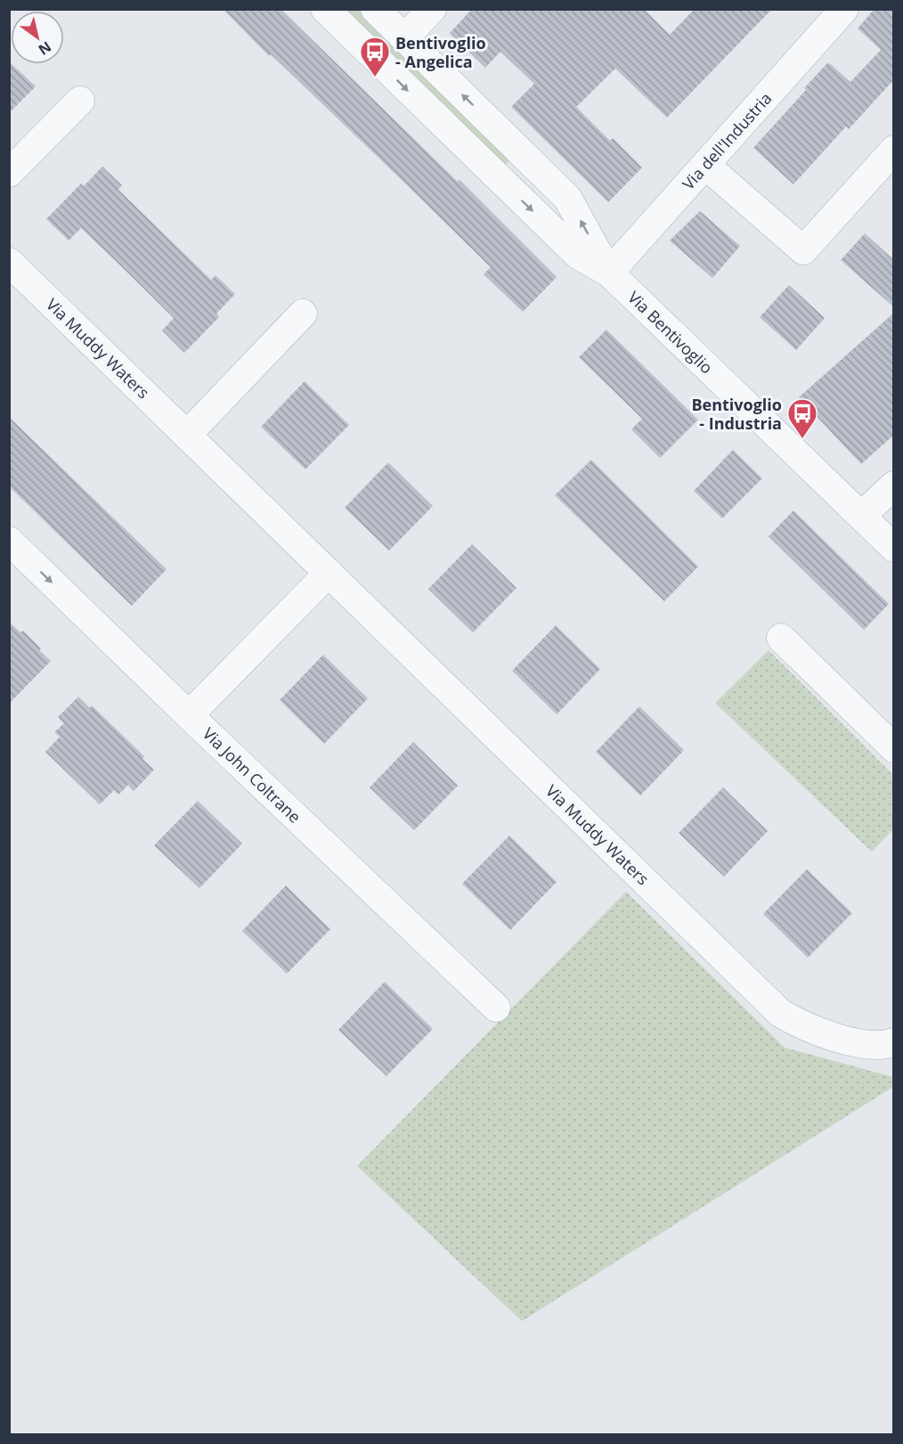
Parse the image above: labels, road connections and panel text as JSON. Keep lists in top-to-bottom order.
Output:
{
  "streets": {
    "street": [
      "Via dell'Industria",
      "Via Bentivoglio",
      "Via Muddy Waters",
      "Via John Coltrane"
    ]
  },
  "crossings": [
    ["Via dell'Industria", "Via Bentivoglio"]
  ],
  "one_way": ["Via John Coltrane"],
  "places": {
    "bus stop": ["Bentivoglio - Angelica", "Bentivoglio - Industria"]
  },
  "north": "bottom right"
}
